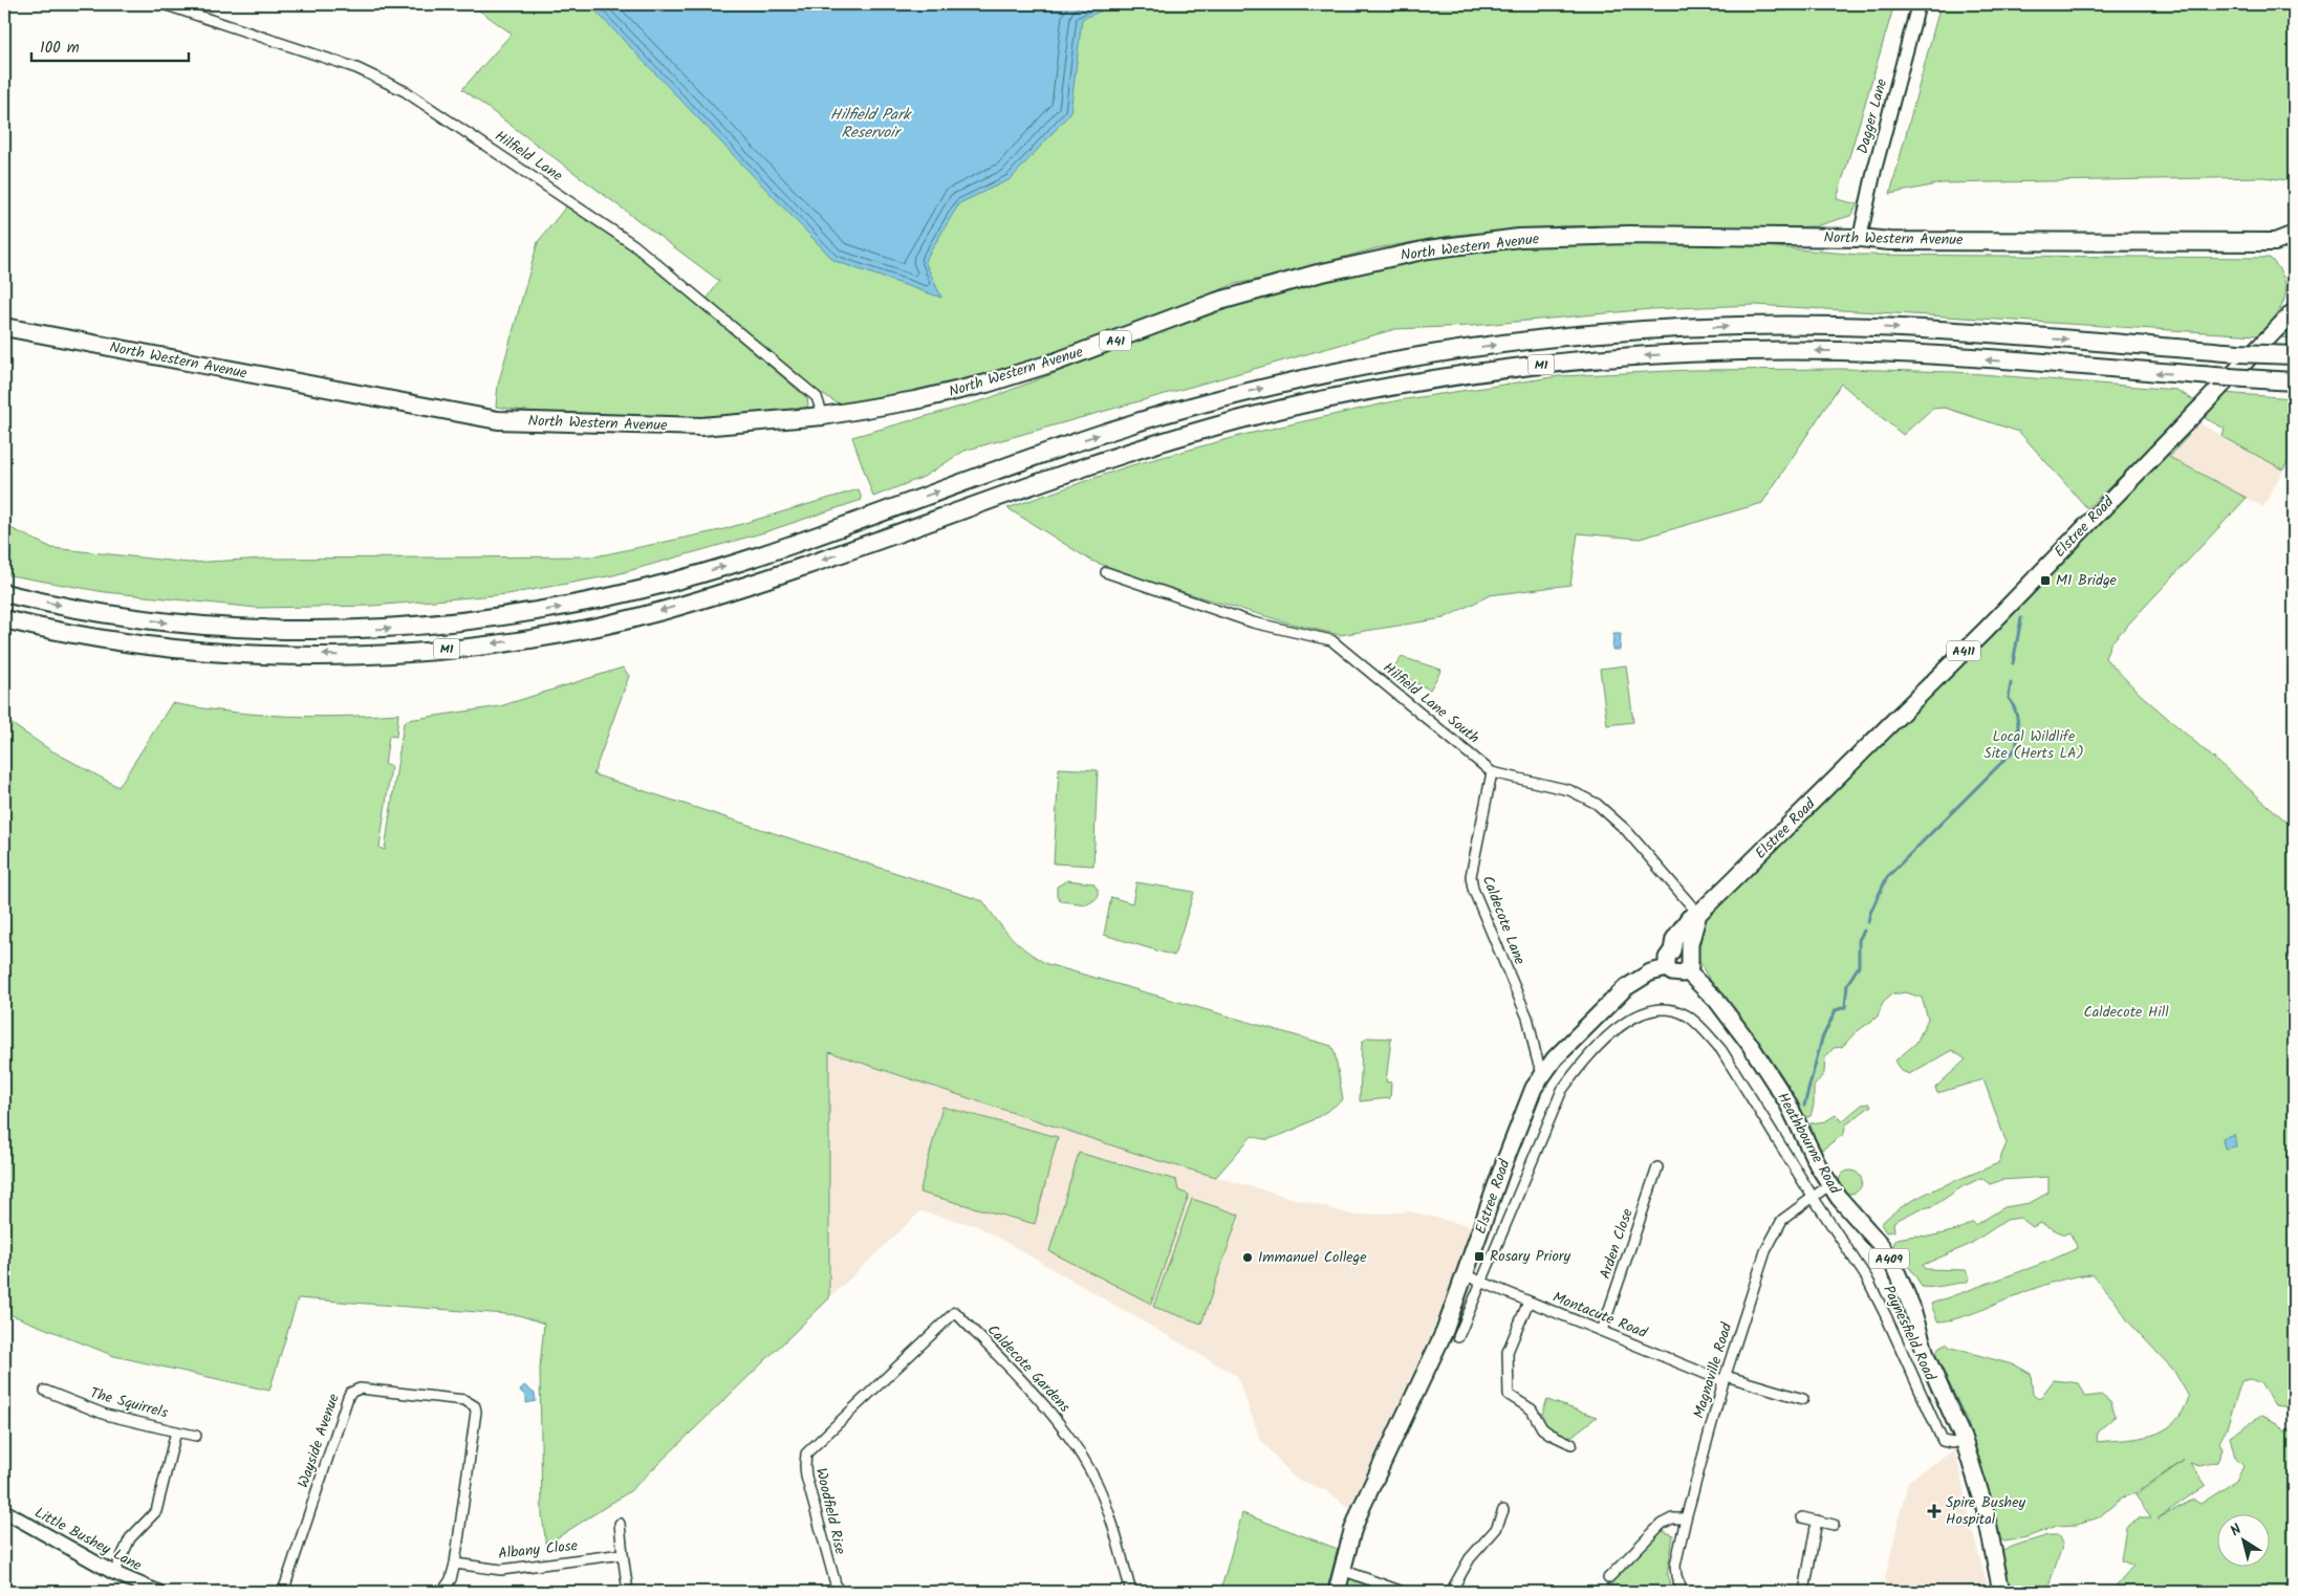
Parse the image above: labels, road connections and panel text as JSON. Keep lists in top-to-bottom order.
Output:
{
  "streets": {
    "highway": ["North Western Avenue", "A41", "M1"],
    "main road": [
      "Elstree Road",
      "A411",
      "Heathbourne Road",
      "A409"
    ],
    "street": [
      "Dagger Lane",
      "Hilfield Lane",
      "Hilfield Lane South",
      "Caldecote Lane",
      "Arden Close",
      "Montacute Road",
      "Paynesfield Road",
      "Caldecote Gardens",
      "Magnaville Road",
      "The Squirrels",
      "Wayside Avenue",
      "Woodfield Rise",
      "Little Bushey Lane",
      "Albany Close"
    ]
  },
  "crossings": [
    ["Dagger Lane", "North Western Avenue"],
    ["Hilfield Lane", "North Western Avenue"],
    ["Elstree Road", "Hilfield Lane South"],
    ["Elstree Road", "Caldecote Lane"],
    ["Elstree Road", "Heathbourne Road"],
    ["Elstree Road", "Montacute Road"],
    ["Hilfield Lane South", "Caldecote Lane"],
    ["Heathbourne Road", "Paynesfield Road"],
    ["Heathbourne Road", "Magnaville Road"],
    ["Arden Close", "Montacute Road"],
    ["Montacute Road", "Magnaville Road"],
    ["Paynesfield Road", "Magnaville Road"],
    ["Caldecote Gardens", "Woodfield Rise"],
    ["The Squirrels", "Little Bushey Lane"],
    ["Wayside Avenue", "Albany Close"]
  ],
  "water": ["Hilfield Park Reservoir"],
  "parks": ["Local Wildlife Site (Herts LA)", "Caldecote Hill"],
  "places": {
    "transit": ["M1 Bridge", "Rosary Priory"],
    "other": ["Immanuel College"],
    "health": ["Spire Bushey Hospital"]
  },
  "scale_bar": "100 m",
  "north": "top left"
}
